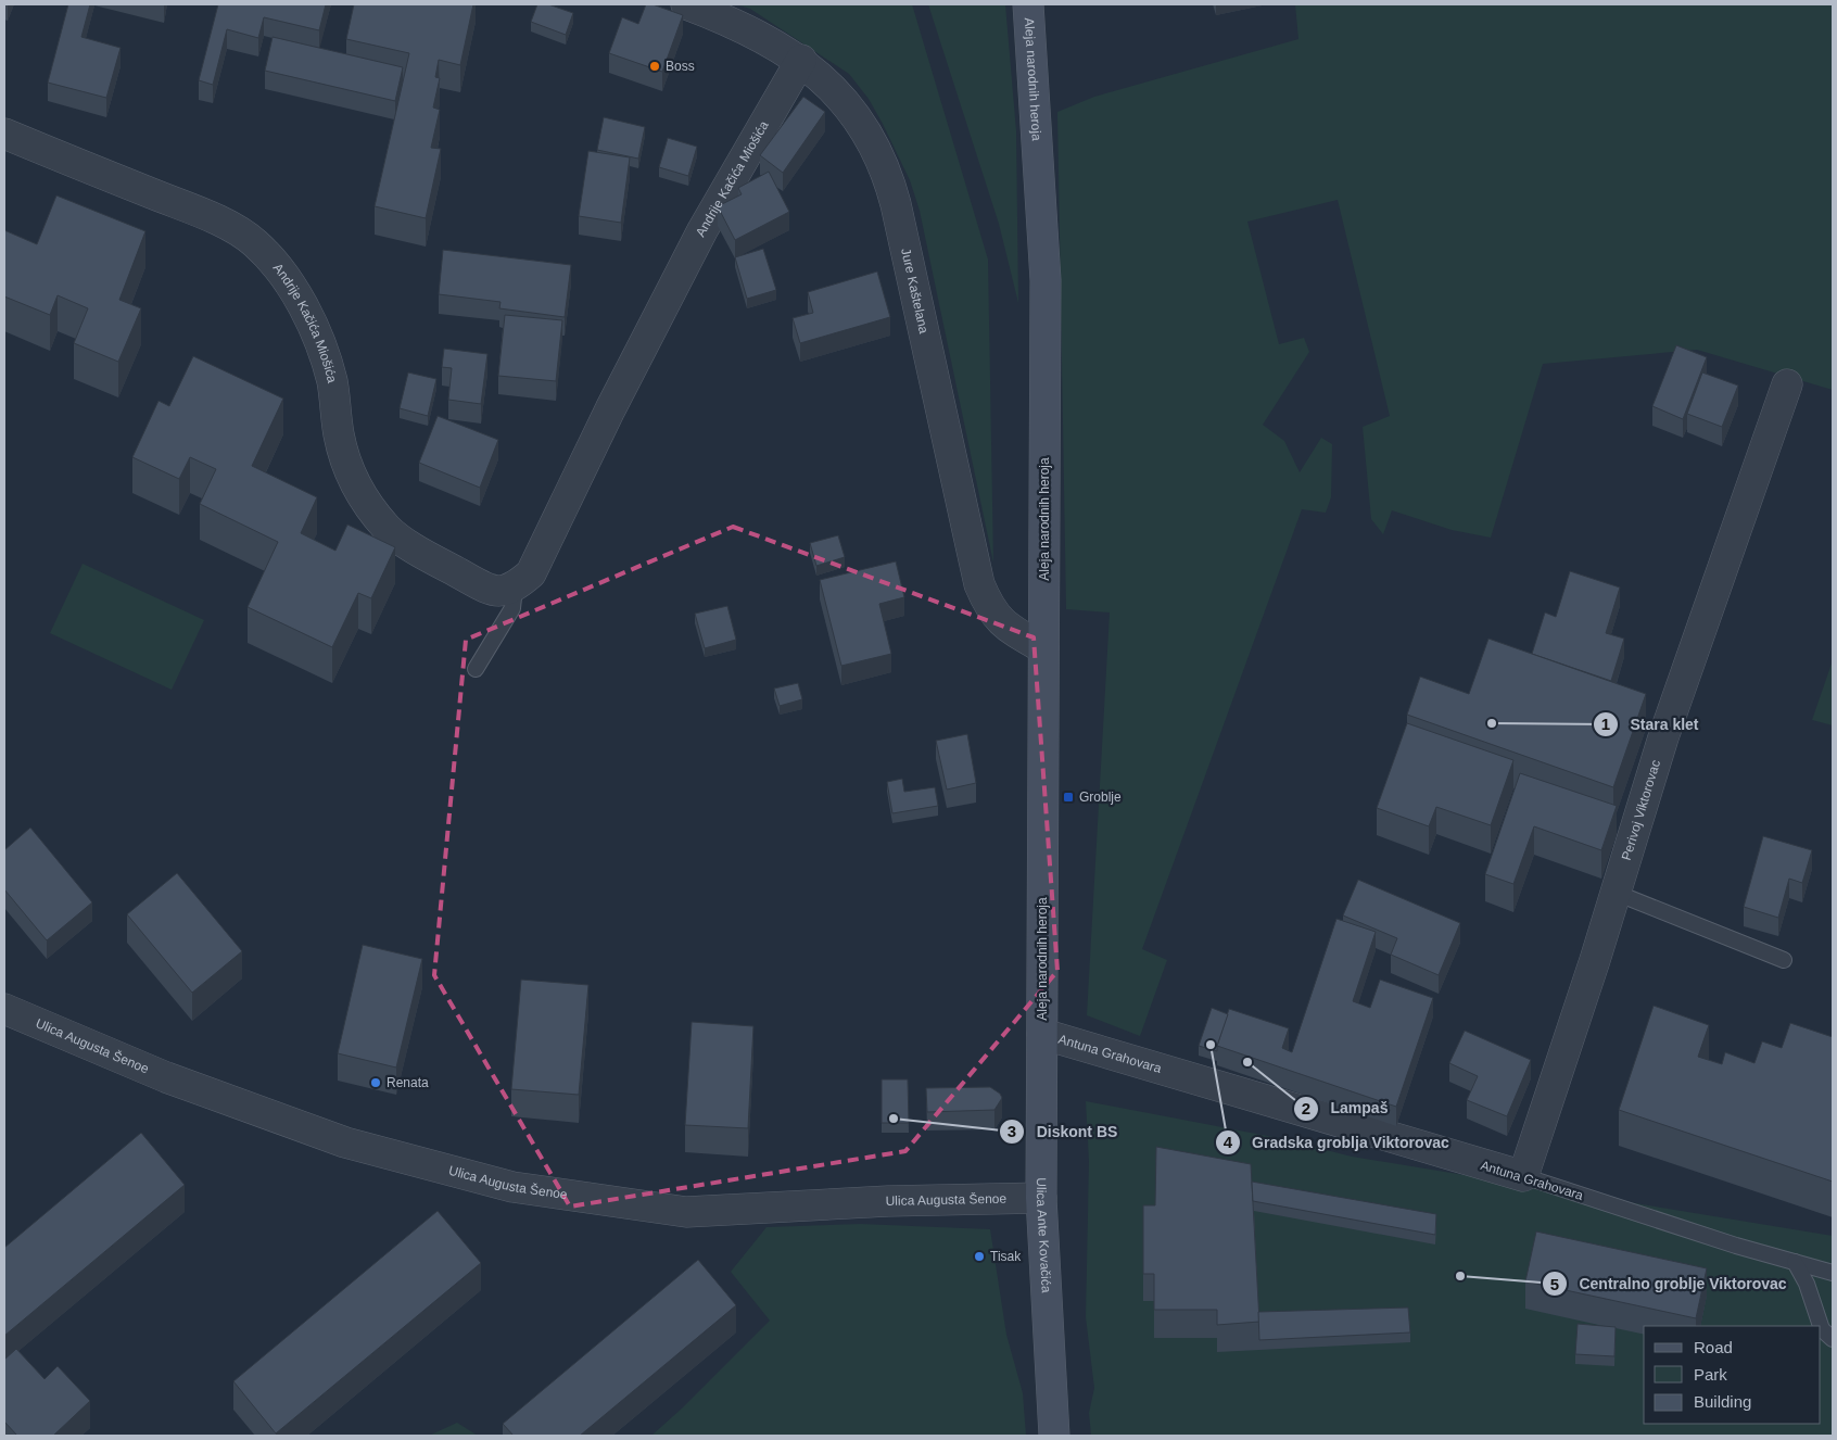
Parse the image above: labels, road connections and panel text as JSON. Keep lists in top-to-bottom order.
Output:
{
  "streets": {
    "main road": ["Aleja narodnih heroja", "Ulica Ante Kovačića"],
    "street": [
      "Andrije Kačića Miošića",
      "Jure Kaštelana",
      "Perivoj Viktorovac",
      "Ulica Augusta Šenoe",
      "Antuna Grahovara"
    ]
  },
  "crossings": [
    ["Aleja narodnih heroja", "Jure Kaštelana"],
    ["Aleja narodnih heroja", "Antuna Grahovara"],
    ["Aleja narodnih heroja", "Ulica Ante Kovačića"],
    ["Andrije Kačića Miošića", "Jure Kaštelana"],
    ["Perivoj Viktorovac", "Antuna Grahovara"],
    ["Ulica Augusta Šenoe", "Ulica Ante Kovačića"],
    ["Antuna Grahovara", "Ulica Ante Kovačića"]
  ],
  "places": {
    "other": [
      "Boss",
      "Stara klet",
      "Gradska groblja Viktorovac",
      "Lampaš",
      "Renata",
      "Diskont BS",
      "Tisak",
      "Centralno groblje Viktorovac"
    ],
    "transit": ["Groblje"]
  },
  "legend": ["Road", "Park", "Building"]
}
